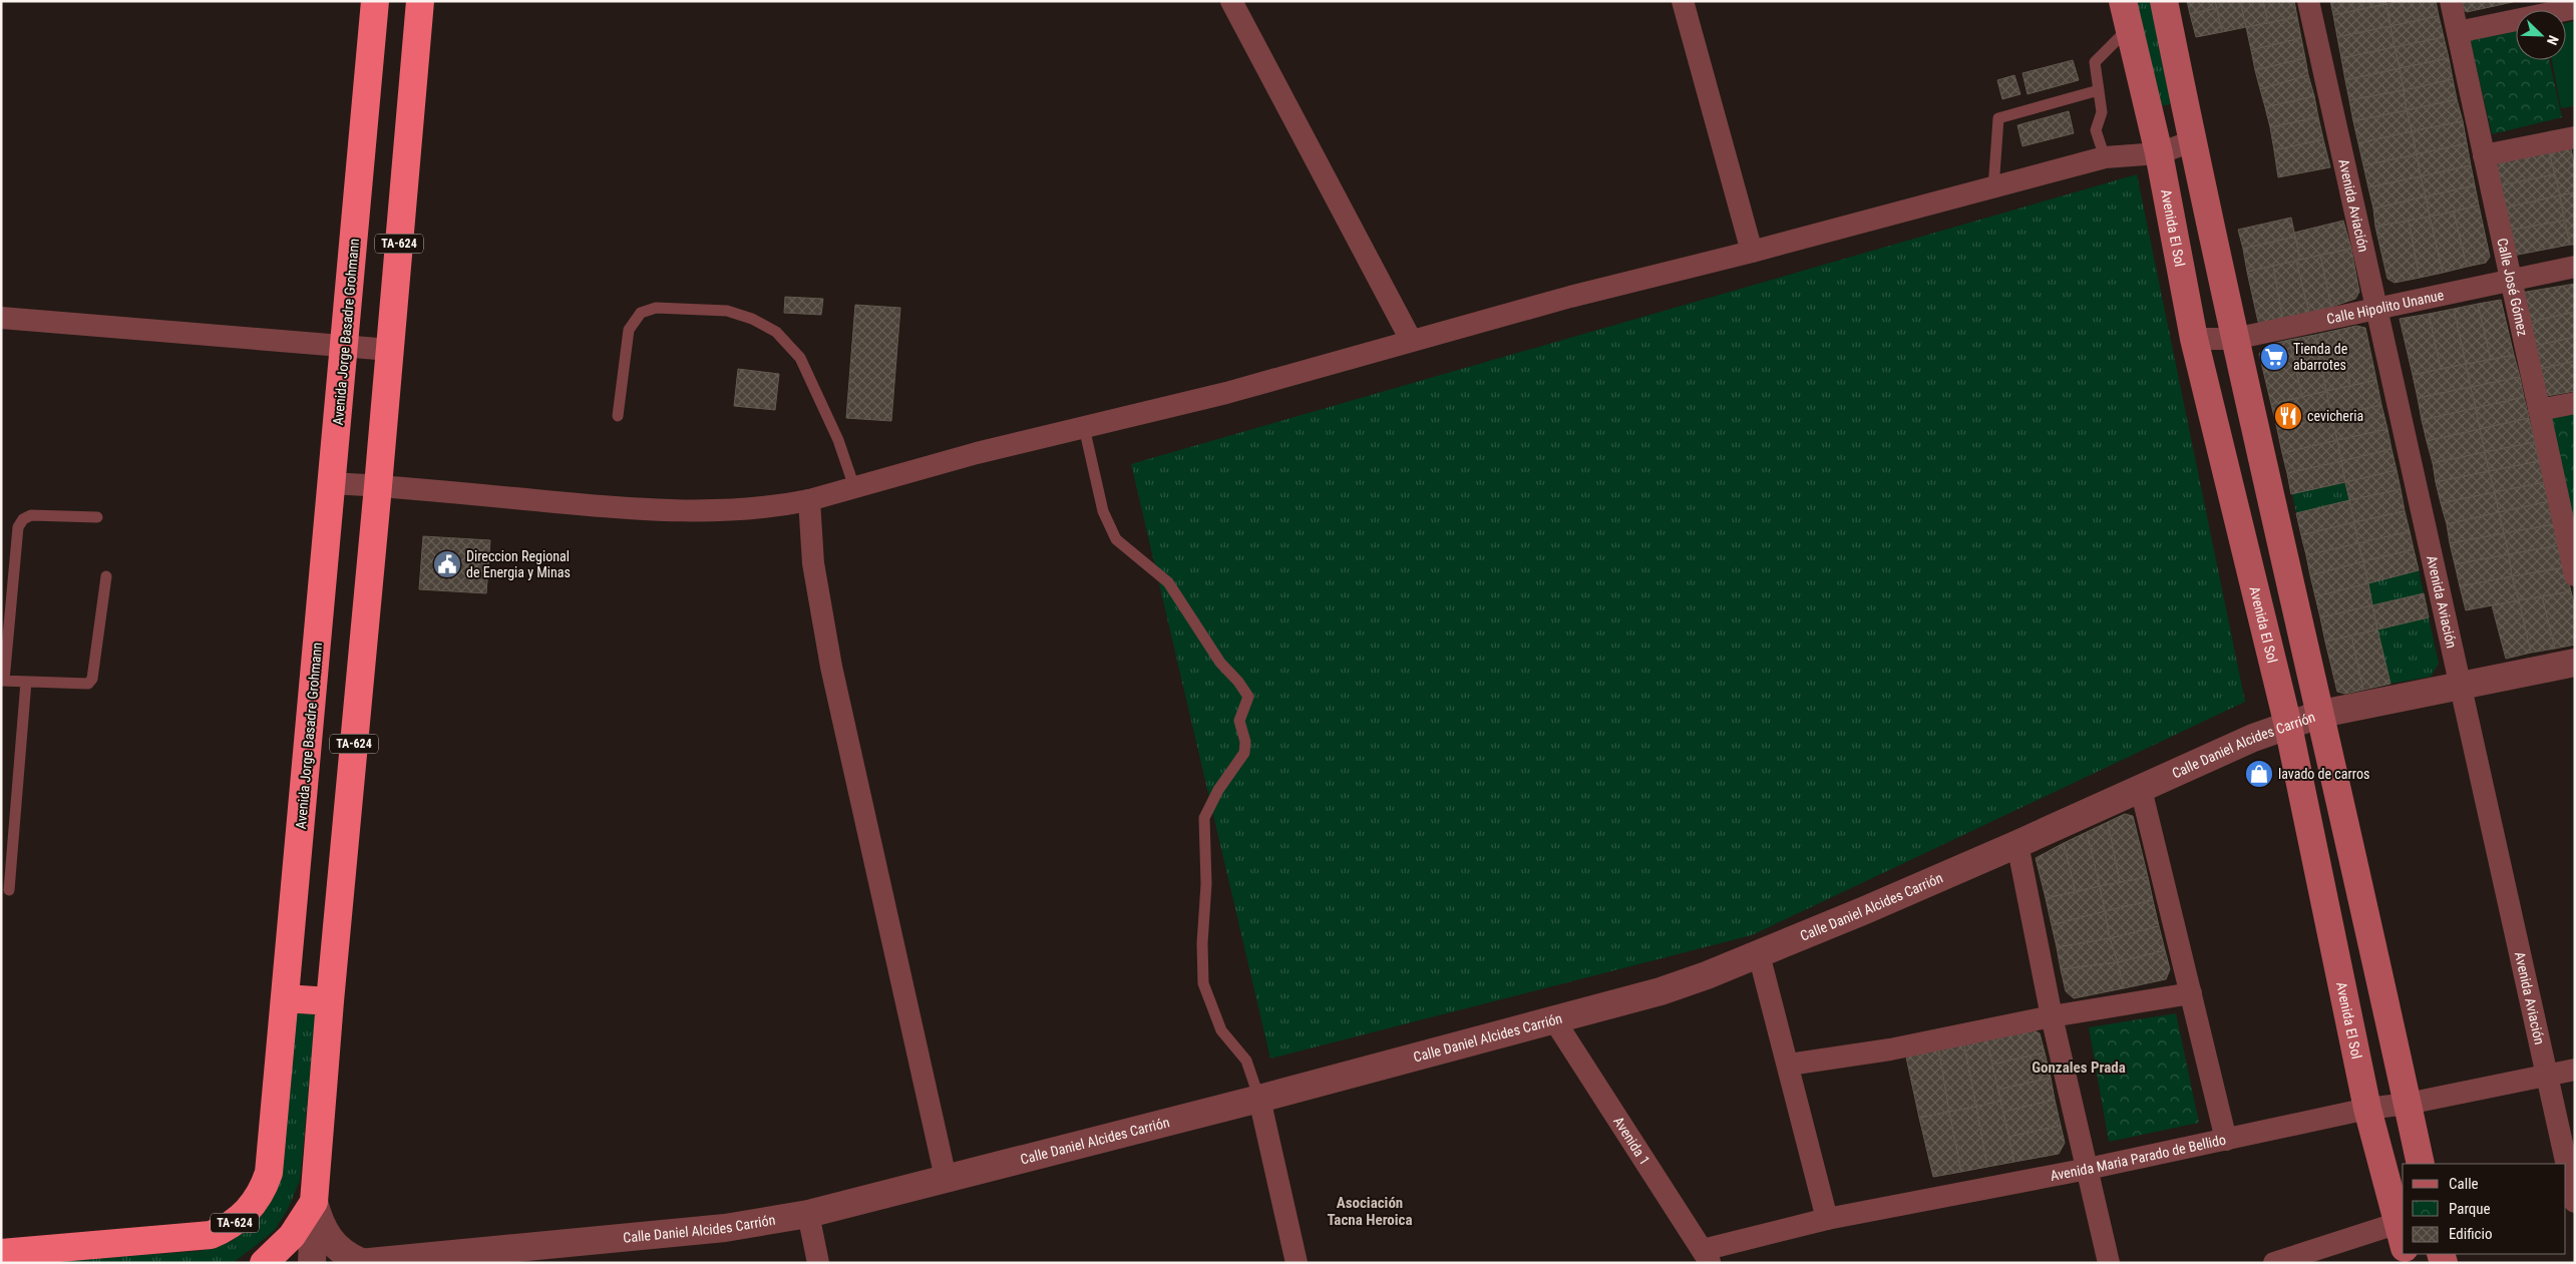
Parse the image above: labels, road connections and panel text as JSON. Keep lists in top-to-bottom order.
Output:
{
  "streets": {
    "highway": ["TA-624", "Avenida Jorge Basadre Grohmann"],
    "main road": ["Avenida El Sol"],
    "street": [
      "Avenida Aviación",
      "Calle José Gómez",
      "Calle Hipolito Unanue",
      "Calle Daniel Alcides Carrión",
      "Avenida 1",
      "Avenida Maria Parado de Bellido"
    ]
  },
  "crossings": [
    ["Avenida Aviación", "Calle Hipolito Unanue"],
    ["Avenida Aviación", "Calle Daniel Alcides Carrión"],
    ["Avenida Aviación", "Avenida Maria Parado de Bellido"],
    ["Avenida El Sol", "Calle Hipolito Unanue"],
    ["Avenida El Sol", "Calle Daniel Alcides Carrión"],
    ["Avenida El Sol", "Avenida Maria Parado de Bellido"],
    ["Calle José Gómez", "Calle Hipolito Unanue"],
    ["Calle Daniel Alcides Carrión", "Avenida 1"],
    ["Avenida 1", "Avenida Maria Parado de Bellido"]
  ],
  "districts": ["Gonzales Prada", "Asociación Tacna Heroica"],
  "places": {
    "supermarket": ["Tienda de abarrotes"],
    "restaurant": ["cevicheria"],
    "public building": ["Direccion Regional de Energia y Minas"],
    "shop": ["lavado de carros"]
  },
  "legend": ["Calle", "Parque", "Edificio"],
  "north": "bottom right"
}
